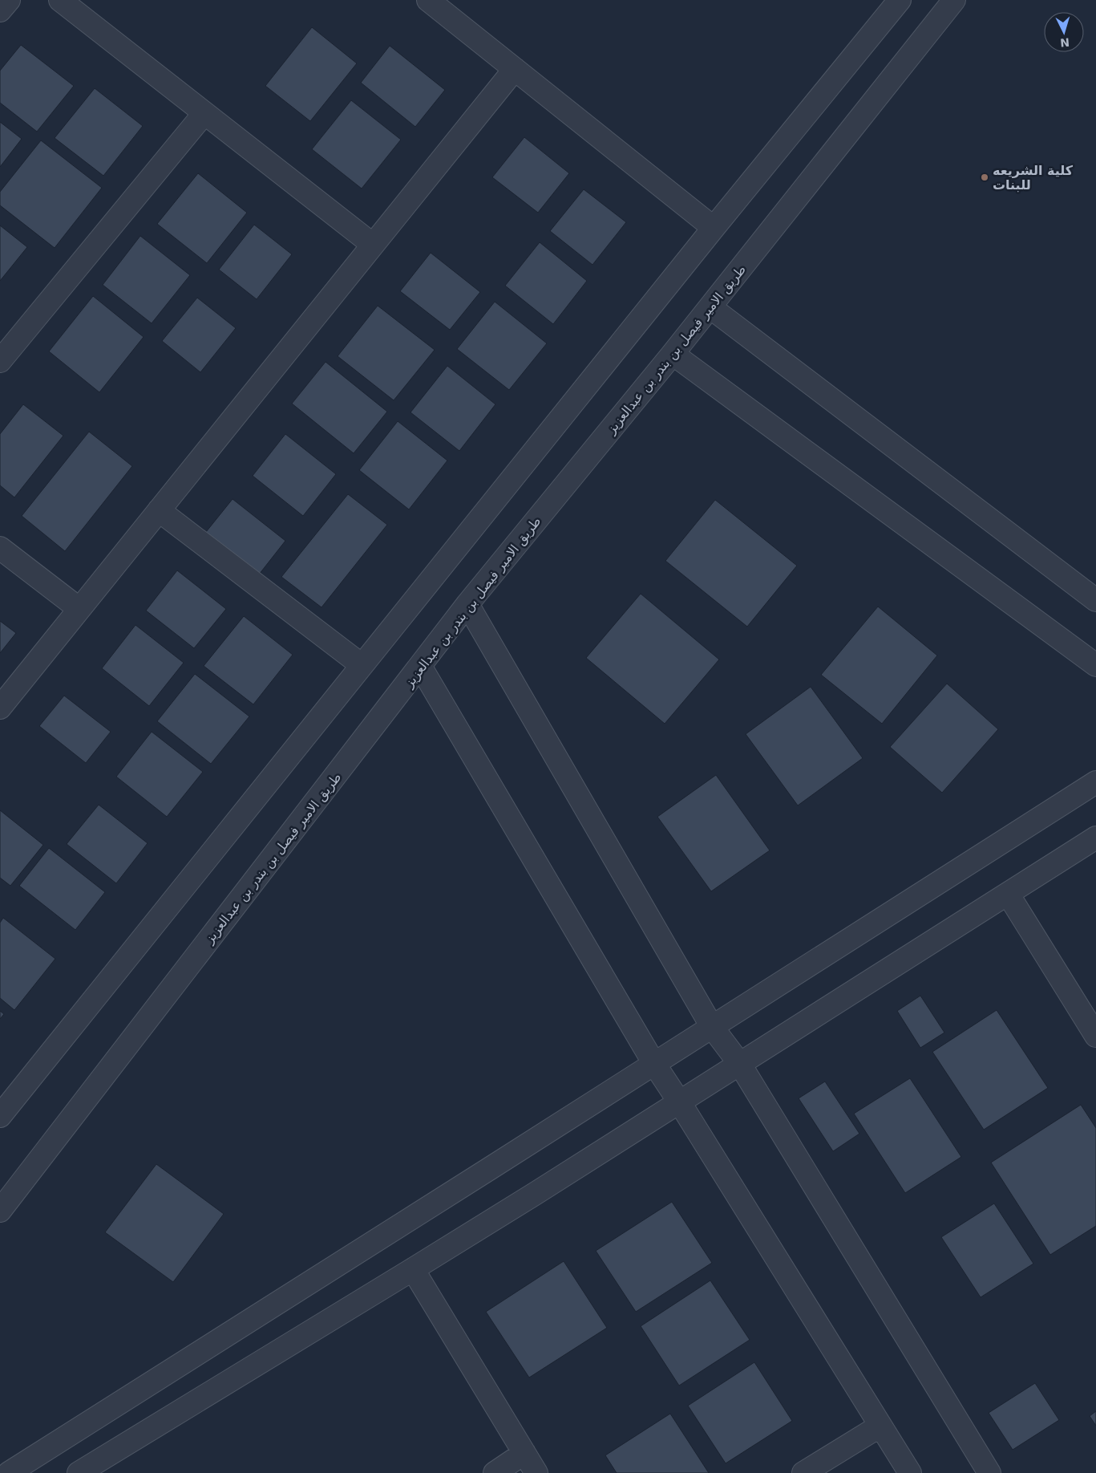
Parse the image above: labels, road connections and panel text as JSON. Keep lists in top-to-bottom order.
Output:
{
  "streets": {
    "street": ["طريق الامير فيصل بن بندر بن عبدالعزيز"]
  },
  "places": ["كلية الشريعه للبنات"],
  "north": "bottom"
}
